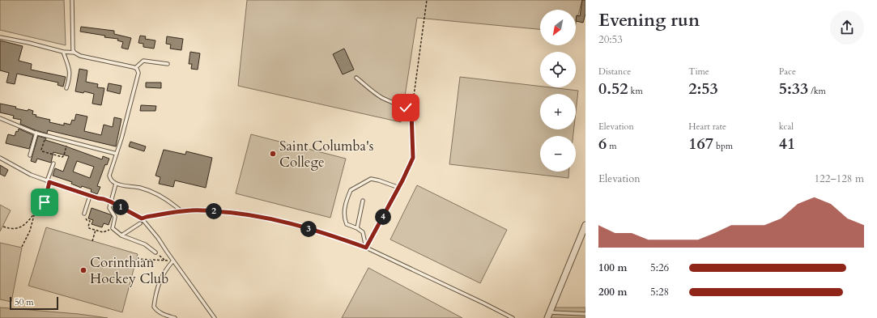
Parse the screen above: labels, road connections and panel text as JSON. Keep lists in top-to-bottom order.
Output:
{
  "places": ["Saint Columba's College", "Corinthian Hockey Club"],
  "scale_bar": "50 m",
  "north": "bottom left",
  "page": {
    "heading": ["Evening run", "20:53"],
    "map_buttons": ["+", "−"],
    "stats": [
      ["Distance", "0.52 km"],
      ["Time", "2:53"],
      ["Pace", "5:33 /km"],
      ["Elevation", "6 m"],
      ["Heart rate", "167 bpm"],
      ["kcal", "41"]
    ],
    "chart": ["Elevation", "122–128 m"],
    "pins": [
      "1",
      "2",
      "4",
      "3"
    ],
    "list": [
      {
        "name": "100 m",
        "note": "5:26"
      },
      {
        "name": "200 m",
        "note": "5:28"
      }
    ],
    "scale": "50 m"
  }
}
